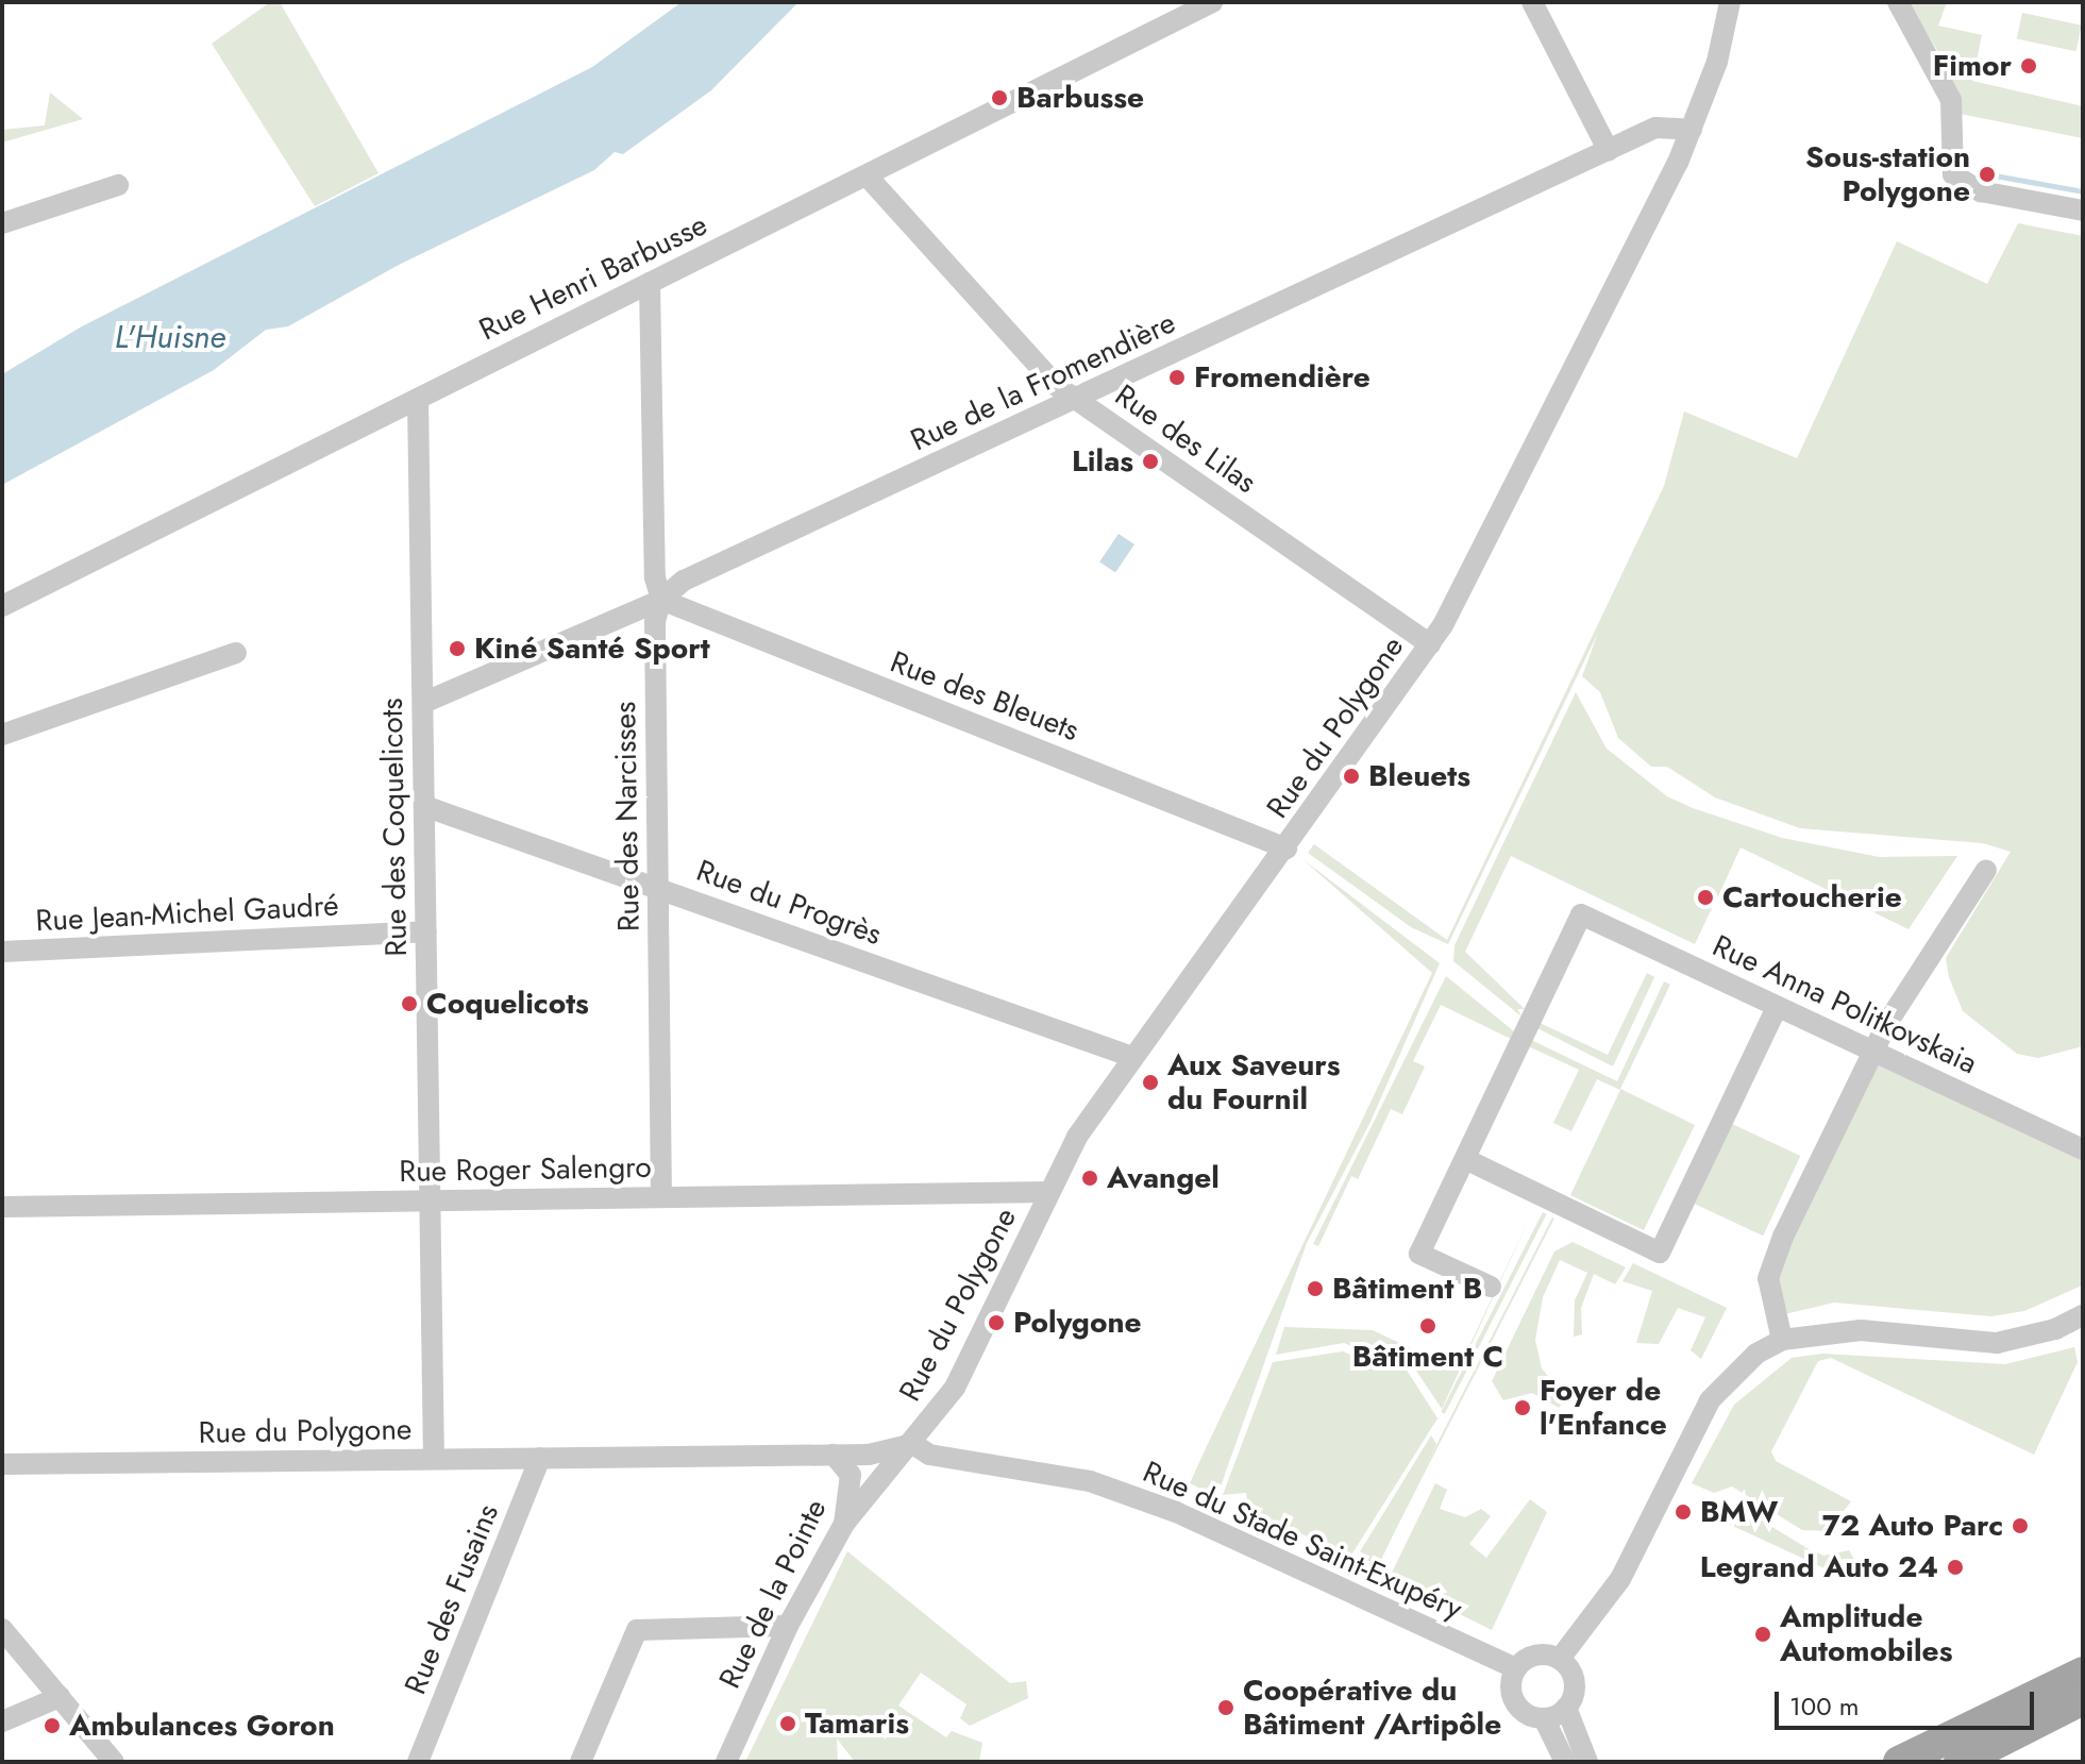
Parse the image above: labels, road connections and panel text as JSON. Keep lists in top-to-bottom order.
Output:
{
  "streets": {
    "street": [
      "Rue Henri Barbusse",
      "Rue de la Fromendière",
      "Rue des Lilas",
      "Rue des Bleuets",
      "Rue du Polygone",
      "Rue des Narcisses",
      "Rue des Coquelicots",
      "Rue du Progrès",
      "Rue Jean-Michel Gaudré",
      "Rue Anna Politkovskaia",
      "Rue Roger Salengro",
      "Rue du Stade Saint-Exupéry",
      "Rue de la Pointe",
      "Rue des Fusains"
    ]
  },
  "crossings": [
    ["Rue Henri Barbusse", "Rue des Lilas"],
    ["Rue Henri Barbusse", "Rue des Narcisses"],
    ["Rue Henri Barbusse", "Rue des Coquelicots"],
    ["Rue de la Fromendière", "Rue des Lilas"],
    ["Rue de la Fromendière", "Rue des Bleuets"],
    ["Rue de la Fromendière", "Rue du Polygone"],
    ["Rue de la Fromendière", "Rue des Narcisses"],
    ["Rue de la Fromendière", "Rue des Coquelicots"],
    ["Rue des Lilas", "Rue du Polygone"],
    ["Rue des Bleuets", "Rue du Polygone"],
    ["Rue des Bleuets", "Rue des Narcisses"],
    ["Rue du Polygone", "Rue des Coquelicots"],
    ["Rue du Polygone", "Rue du Progrès"],
    ["Rue du Polygone", "Rue Roger Salengro"],
    ["Rue du Polygone", "Rue du Stade Saint-Exupéry"],
    ["Rue du Polygone", "Rue de la Pointe"],
    ["Rue du Polygone", "Rue des Fusains"],
    ["Rue des Narcisses", "Rue du Progrès"],
    ["Rue des Narcisses", "Rue Roger Salengro"],
    ["Rue des Coquelicots", "Rue du Progrès"],
    ["Rue des Coquelicots", "Rue Jean-Michel Gaudré"],
    ["Rue des Coquelicots", "Rue Roger Salengro"]
  ],
  "water": ["L'Huisne"],
  "places": [
    "Fimor",
    "Barbusse",
    "Sous-station Polygone",
    "Fromendière",
    "Lilas",
    "Kiné Santé Sport",
    "Bleuets",
    "Cartoucherie",
    "Coquelicots",
    "Aux Saveurs du Fournil",
    "Avangel",
    "Bâtiment B",
    "Polygone",
    "Bâtiment C",
    "Foyer de l'Enfance",
    "BMW",
    "72 Auto Parc",
    "Legrand Auto 24",
    "Amplitude Automobiles",
    "Coopérative du Bâtiment /Artipôle",
    "Tamaris",
    "Ambulances Goron"
  ],
  "scale_bar": "100 m"
}
